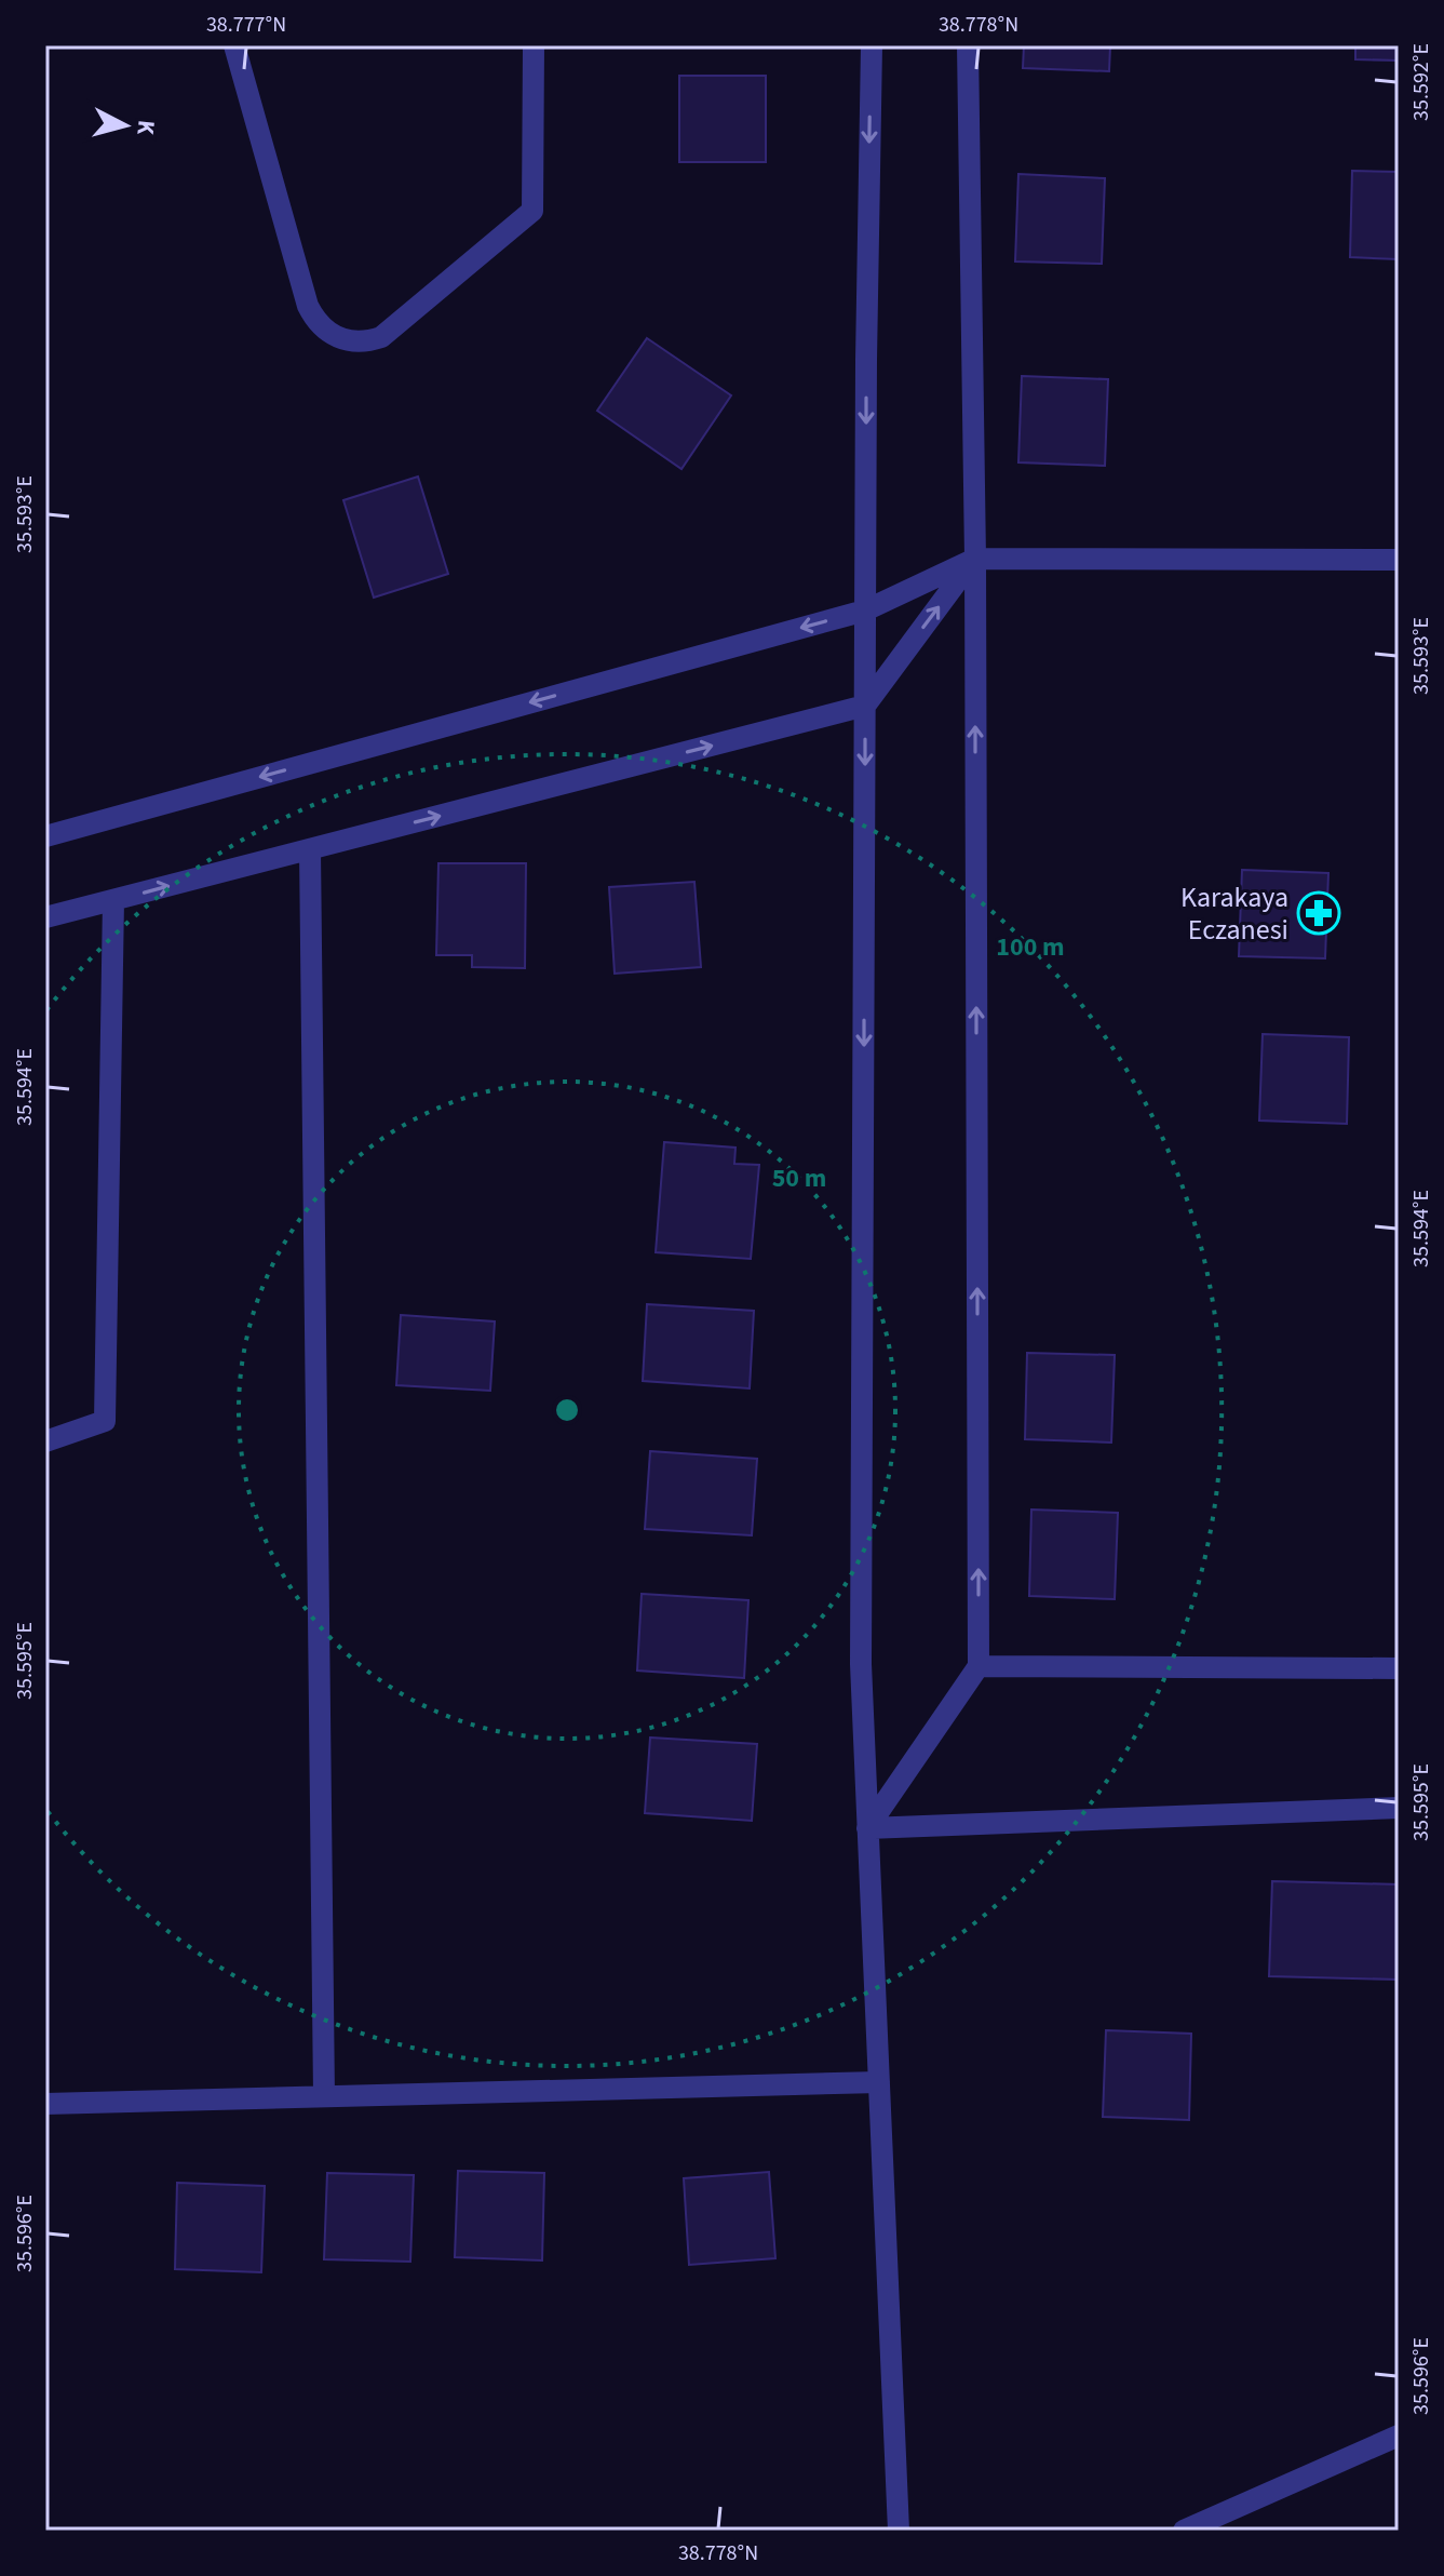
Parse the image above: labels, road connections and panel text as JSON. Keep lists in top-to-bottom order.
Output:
{
  "places": {
    "pharmacy": ["Karakaya Eczanesi"]
  },
  "north": "right",
  "coordinates": [
    "38.777°N",
    "38.778°N",
    "35.592°E",
    "35.593°E",
    "35.594°E",
    "35.595°E",
    "35.596°E"
  ],
  "rings": ["100 m", "50 m"]
}
